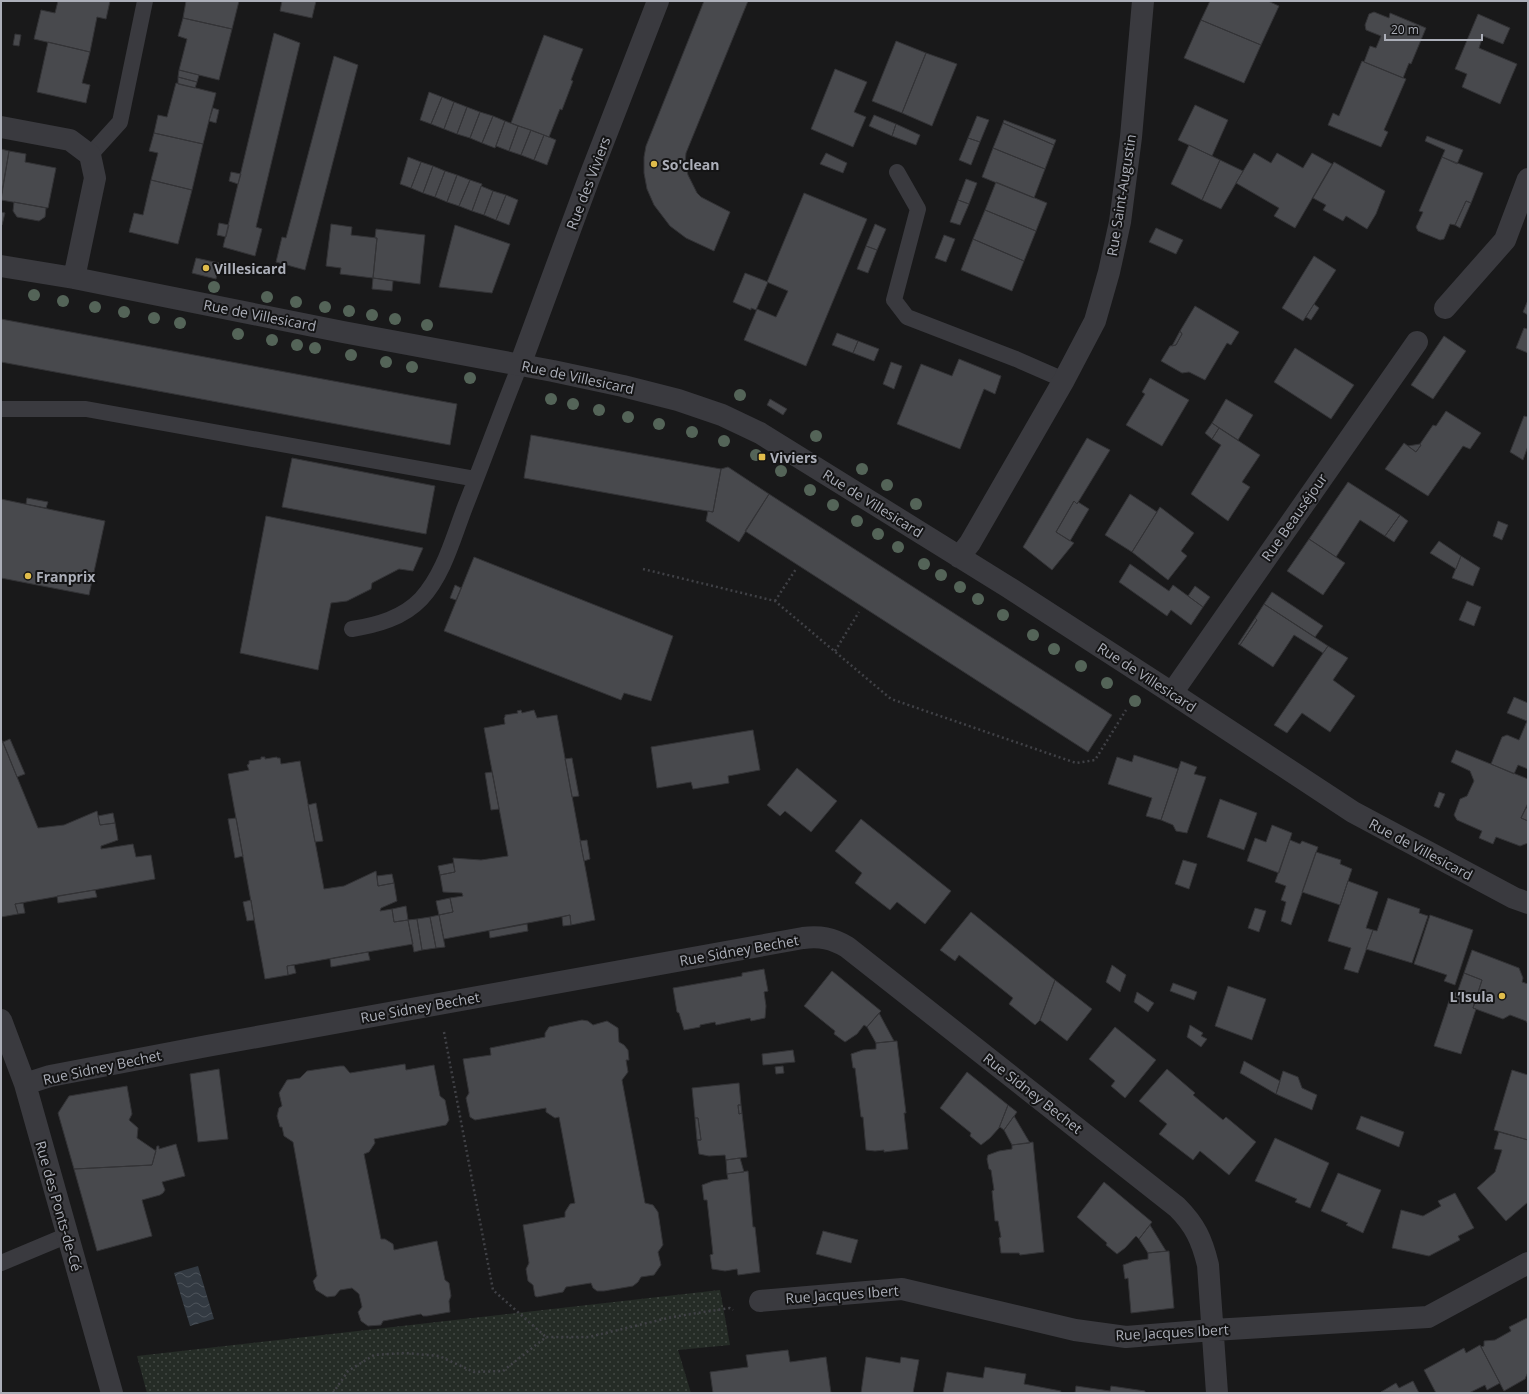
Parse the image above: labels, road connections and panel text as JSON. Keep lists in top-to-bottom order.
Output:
{
  "streets": {
    "street": [
      "Rue des Viviers",
      "Rue Saint-Augustin",
      "Rue de Villesicard",
      "Rue Beauséjour",
      "Rue Sidney Bechet",
      "Rue des Ponts-de-Cé",
      "Rue Jacques Ibert"
    ]
  },
  "crossings": [
    ["Rue des Viviers", "Rue de Villesicard"],
    ["Rue Saint-Augustin", "Rue de Villesicard"],
    ["Rue de Villesicard", "Rue Beauséjour"],
    ["Rue Sidney Bechet", "Rue des Ponts-de-Cé"],
    ["Rue Sidney Bechet", "Rue Jacques Ibert"]
  ],
  "places": {
    "other": [
      "So'clean",
      "Villesicard",
      "Franprix",
      "L’Isula"
    ],
    "transit": ["Viviers"]
  },
  "scale_bar": "20 m"
}
